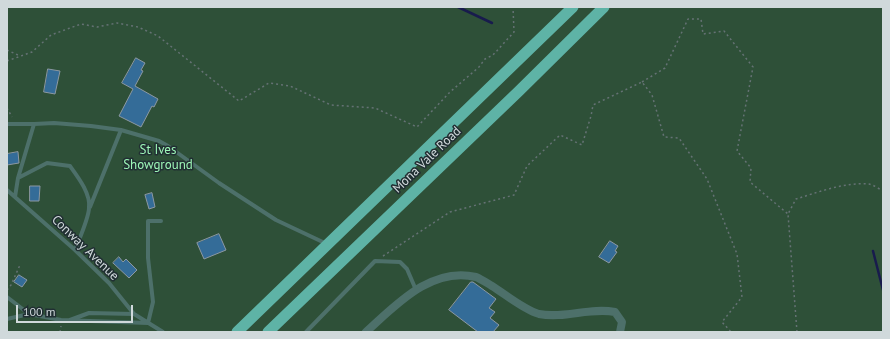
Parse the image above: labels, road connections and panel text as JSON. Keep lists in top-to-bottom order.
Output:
{
  "streets": {
    "highway": ["Mona Vale Road"],
    "lane": ["Conway Avenue"]
  },
  "parks": ["St Ives Showground"],
  "scale_bar": "100 m"
}
